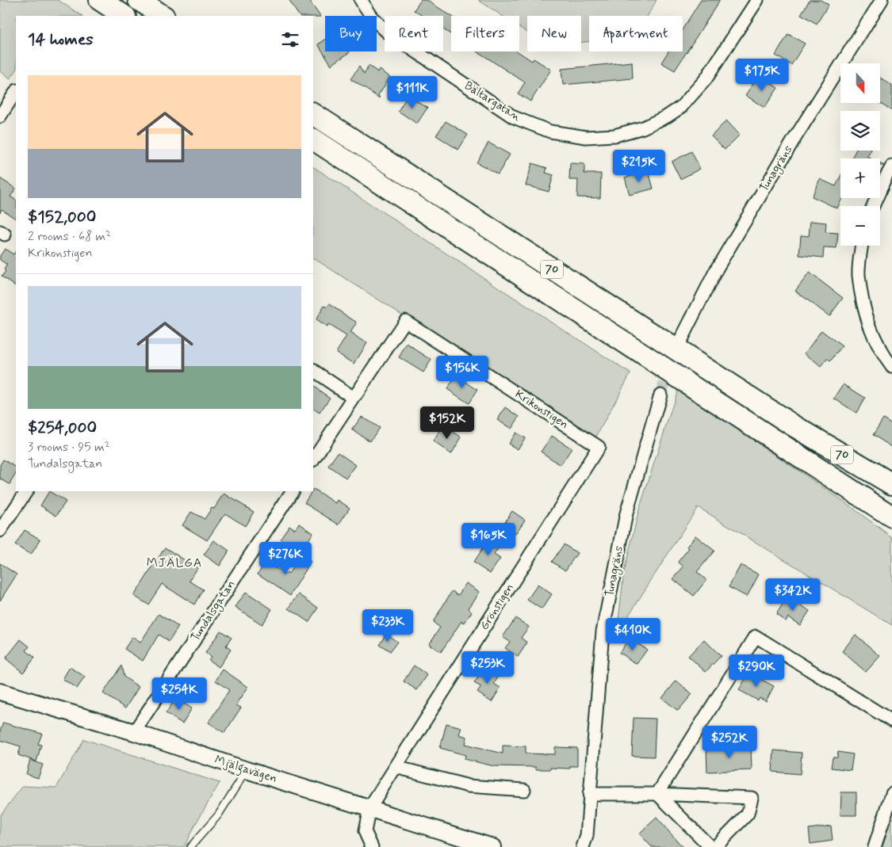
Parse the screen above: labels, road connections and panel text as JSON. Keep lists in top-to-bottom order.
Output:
{
  "streets": {
    "highway": ["70"],
    "street": [
      "Bältargatan",
      "Tunagräns",
      "Krikonstigen",
      "Grönstigen",
      "Tundalsgatan",
      "Mjälgavägen"
    ]
  },
  "crossings": [
    ["Krikonstigen", "Grönstigen"],
    ["Grönstigen", "Mjälgavägen"],
    ["Tundalsgatan", "Mjälgavägen"]
  ],
  "districts": ["MJÄLGA"],
  "north": "bottom",
  "page": {
    "chip": [
      "Buy",
      "Rent",
      "Filters",
      "New",
      "Apartment"
    ],
    "heading": "14 homes",
    "price": [
      "$175K",
      "$111K",
      "$215K",
      "$156K",
      "$152K",
      "$165K",
      "$276K",
      "$342K",
      "$233K",
      "$410K",
      "$253K",
      "$290K",
      "$254K",
      "$252K"
    ],
    "map_buttons": ["+", "−"],
    "list": [
      {
        "name": "$152,000",
        "note": "2 rooms · 68 m² · Krikonstigen"
      },
      {
        "name": "$254,000",
        "note": "3 rooms · 95 m² · Tundalsgatan"
      }
    ]
  }
}
